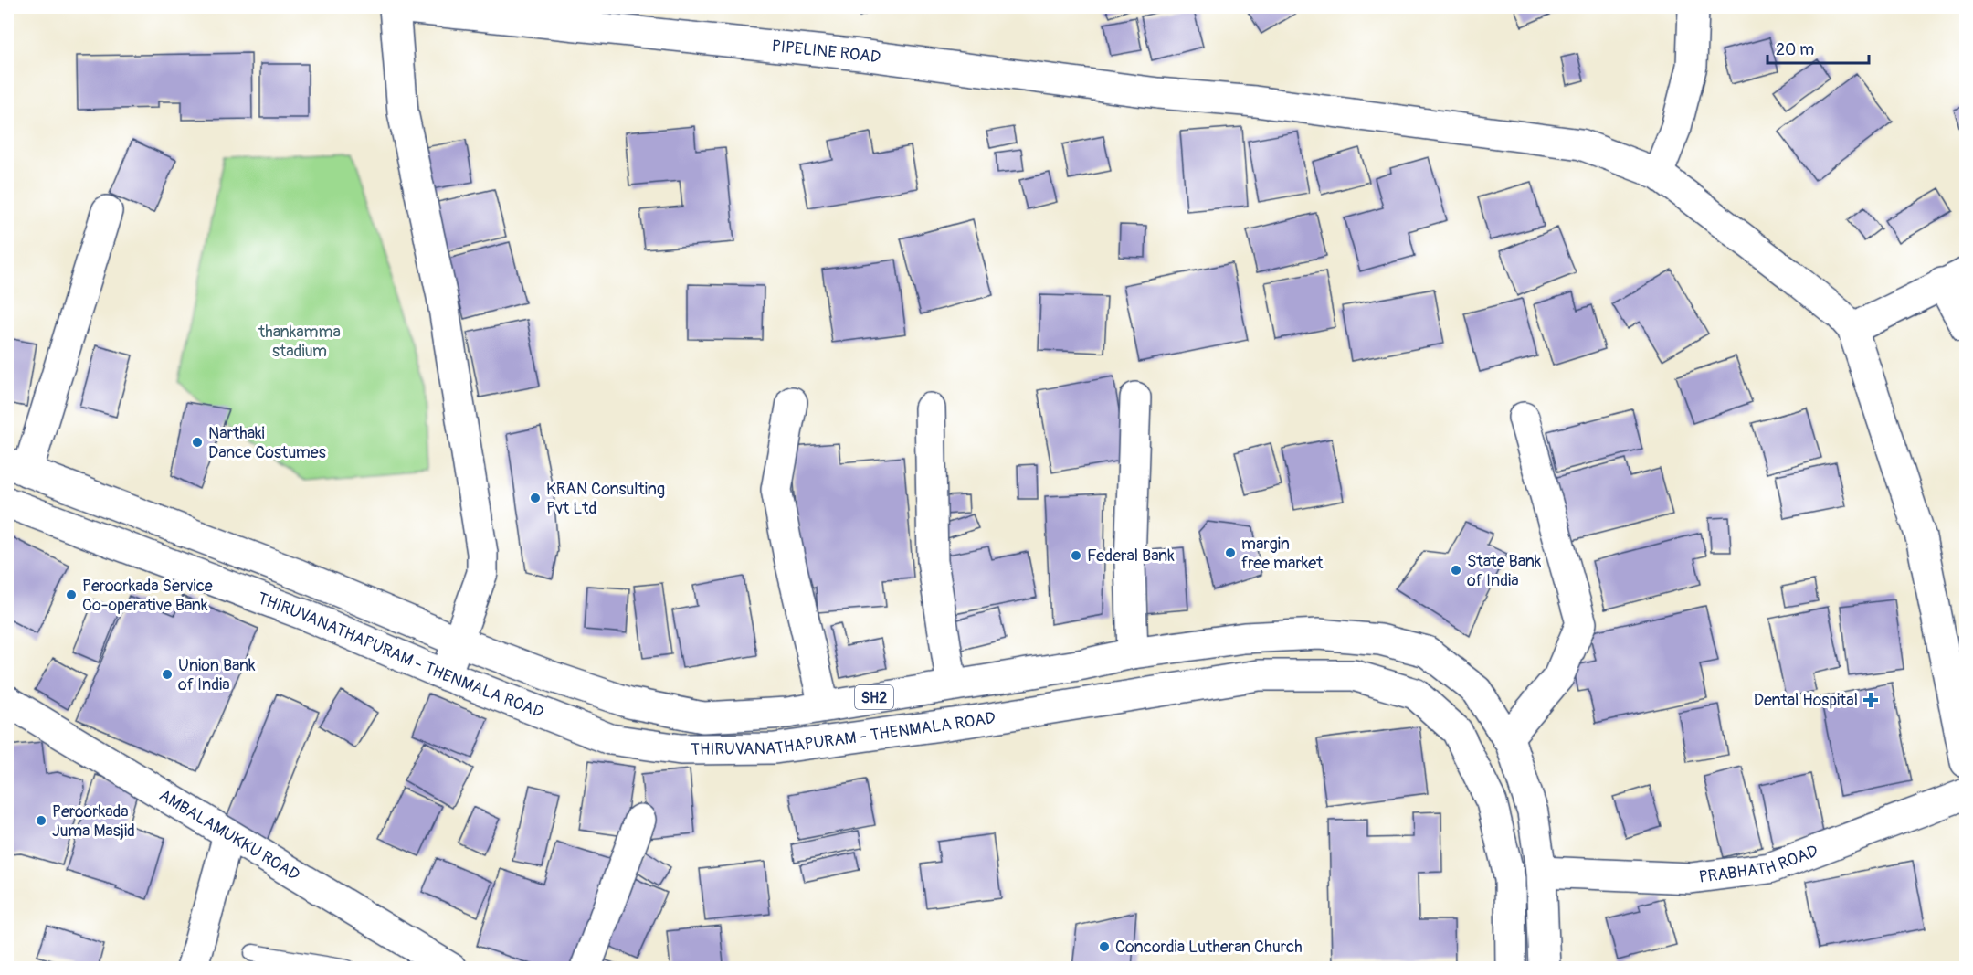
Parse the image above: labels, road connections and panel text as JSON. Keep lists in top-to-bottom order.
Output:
{
  "streets": {
    "street": [
      "PIPELINE ROAD",
      "THIRUVANATHAPURAM - THENMALA ROAD",
      "SH2",
      "AMBALAMUKKU ROAD",
      "PRABHATH ROAD"
    ]
  },
  "crossings": [
    ["SH2", "PRABHATH ROAD"]
  ],
  "parks": ["thankamma stadium"],
  "places": {
    "other": [
      "Narthaki Dance Costumes",
      "KRAN Consulting Pvt Ltd",
      "margin free market",
      "Federal Bank",
      "State Bank of India",
      "Peroorkada Service Co-operative Bank",
      "Union Bank of India",
      "Peroorkada Juma Masjid",
      "Concordia Lutheran Church"
    ],
    "health": ["Dental Hospital"]
  },
  "scale_bar": "20 m"
}
